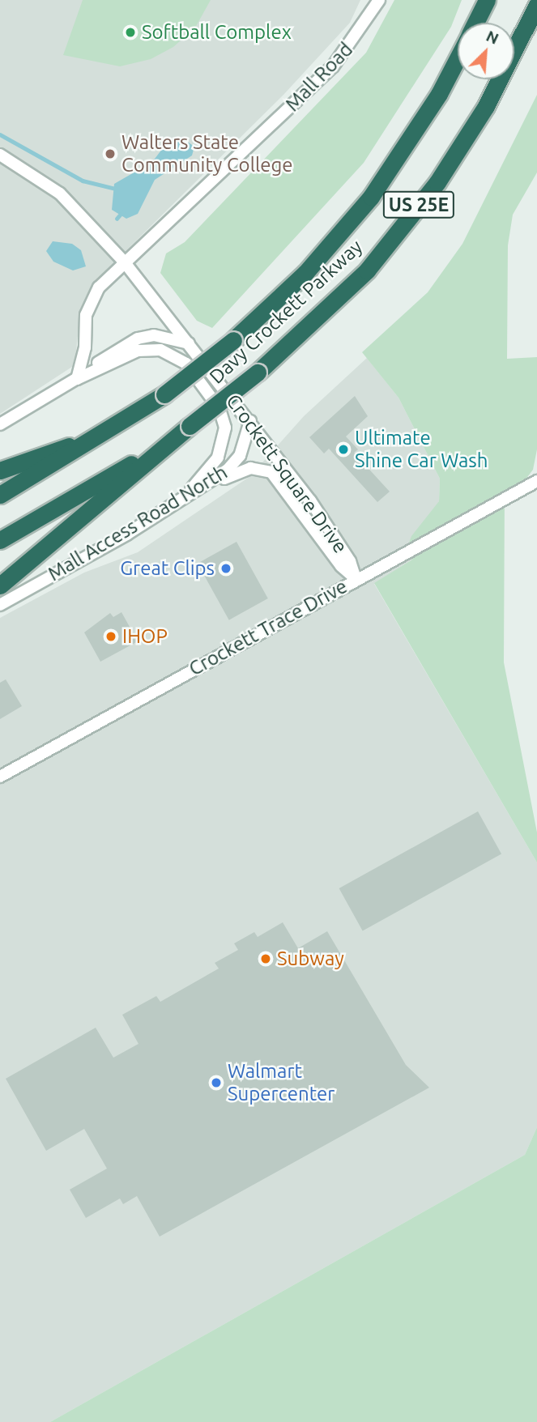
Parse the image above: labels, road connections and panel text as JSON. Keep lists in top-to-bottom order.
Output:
{
  "streets": {
    "highway": ["US 25E", "Davy Crockett Parkway"],
    "street": [
      "Mall Road",
      "Crockett Square Drive",
      "Mall Access Road North",
      "Crockett Trace Drive"
    ]
  },
  "crossings": [
    ["Mall Road", "Crockett Square Drive"],
    ["Crockett Square Drive", "Mall Access Road North"],
    ["Crockett Square Drive", "Crockett Trace Drive"]
  ],
  "places": [
    "Softball Complex",
    "Walters State Community College",
    "Ultimate Shine Car Wash",
    "Great Clips",
    "IHOP",
    "Subway",
    "Walmart Supercenter"
  ],
  "north": "top right"
}
